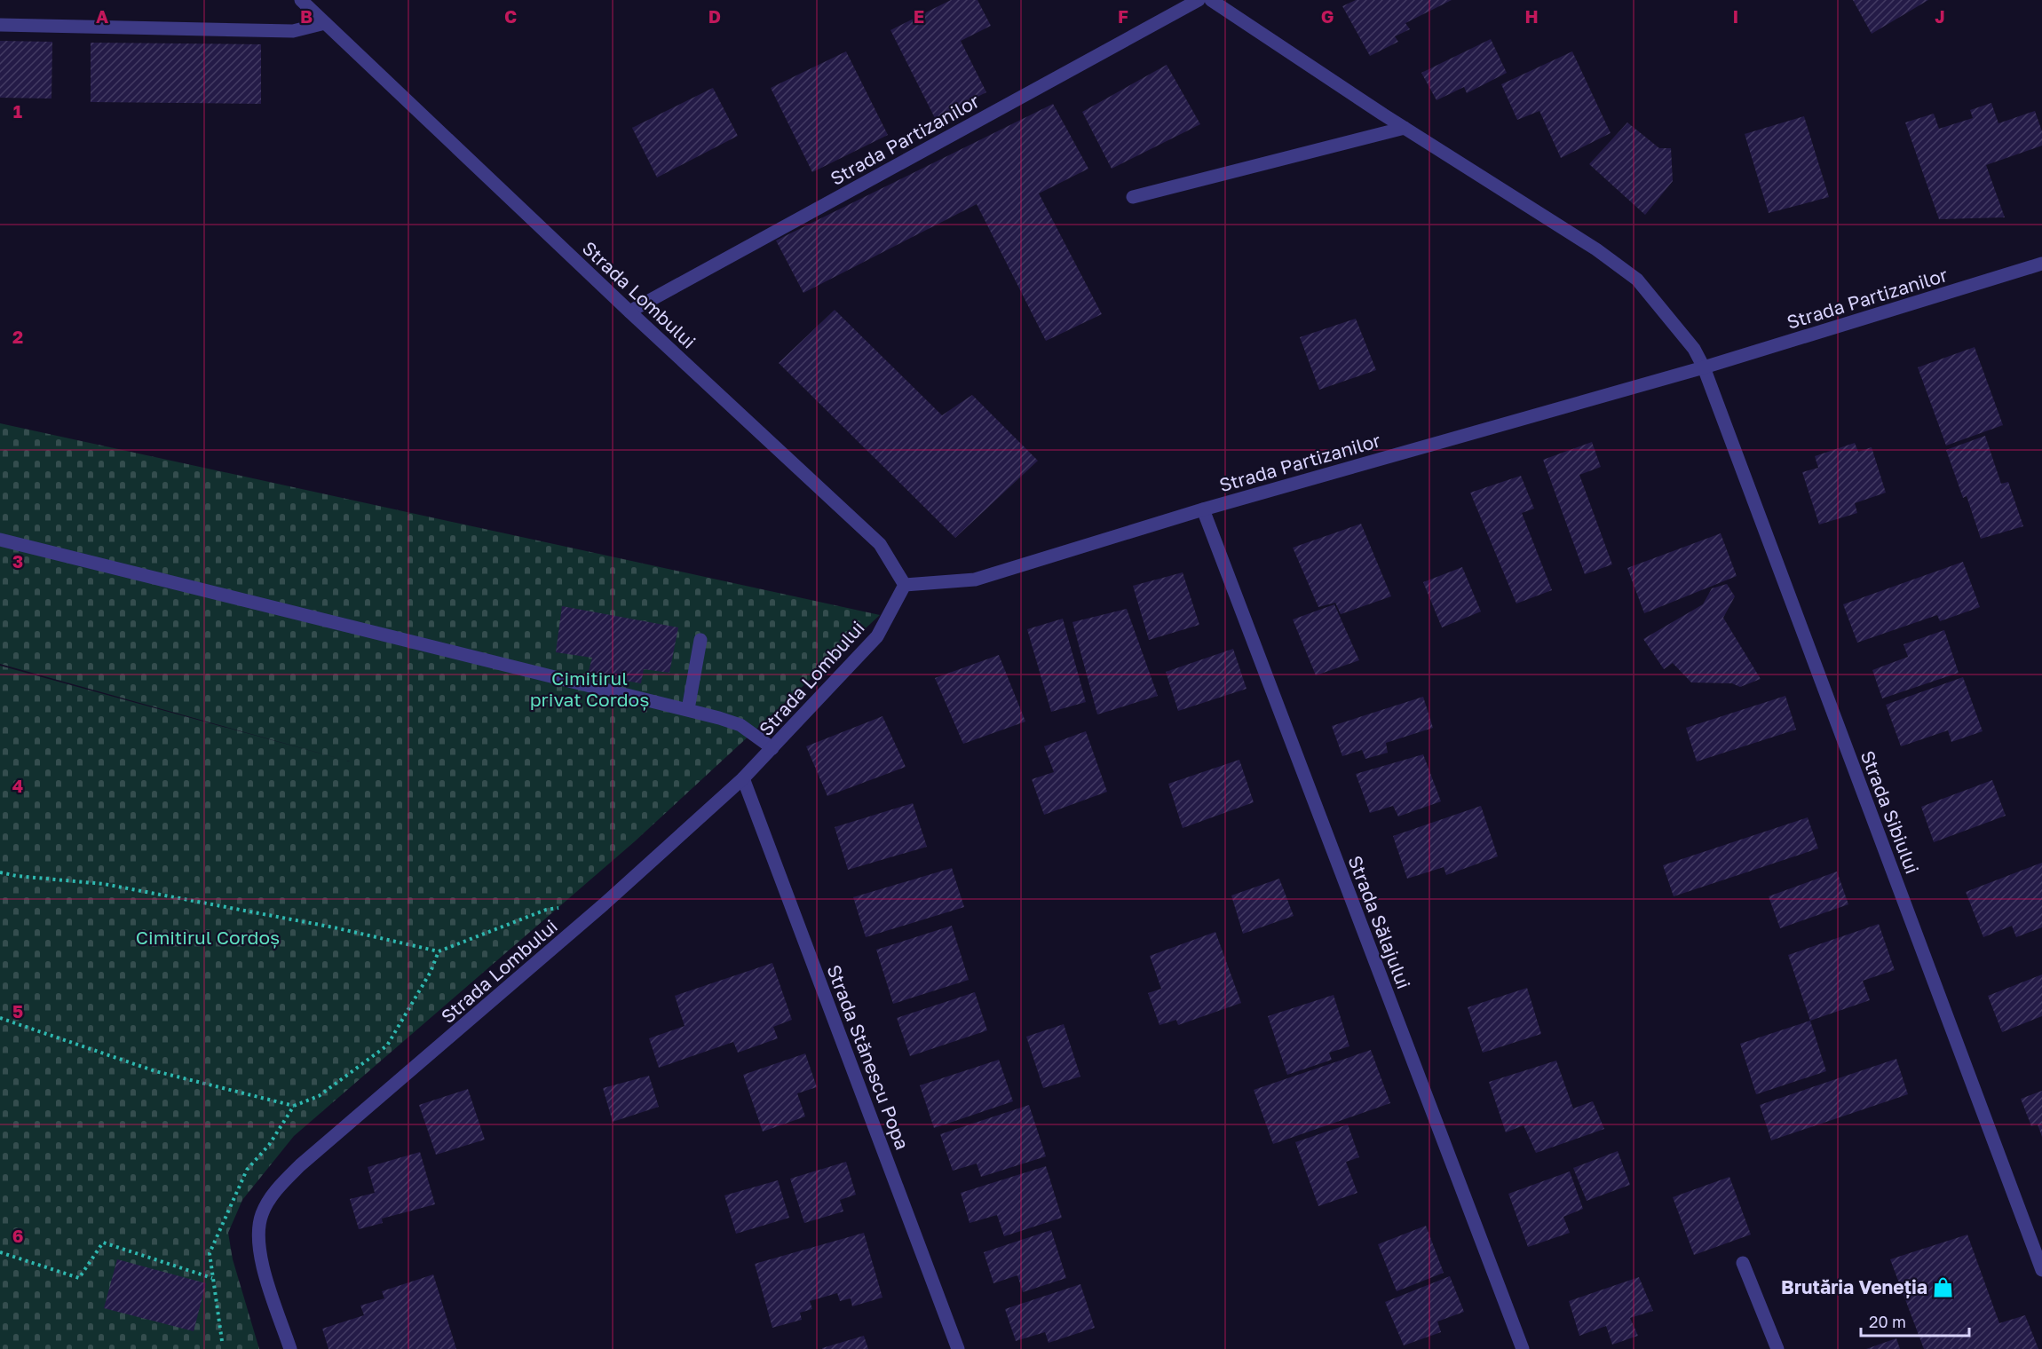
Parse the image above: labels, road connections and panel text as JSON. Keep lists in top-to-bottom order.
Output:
{
  "streets": {
    "street": [
      "Strada Partizanilor",
      "Strada Lombului",
      "Strada Sibiului",
      "Strada Sălajului",
      "Strada Stănescu Popa"
    ]
  },
  "crossings": [
    ["Strada Partizanilor", "Strada Lombului"],
    ["Strada Partizanilor", "Strada Sibiului"],
    ["Strada Partizanilor", "Strada Sălajului"],
    ["Strada Lombului", "Strada Stănescu Popa"]
  ],
  "parks": ["Cimitirul privat Cordoș", "Cimitirul Cordoș"],
  "places": {
    "shop": ["Brutăria Veneția"]
  },
  "scale_bar": "20 m",
  "grid": {
    "columns": [
      "A",
      "B",
      "C",
      "D",
      "E",
      "F",
      "G",
      "H",
      "I",
      "J"
    ],
    "rows": [
      "1",
      "2",
      "3",
      "4",
      "5",
      "6"
    ]
  }
}
